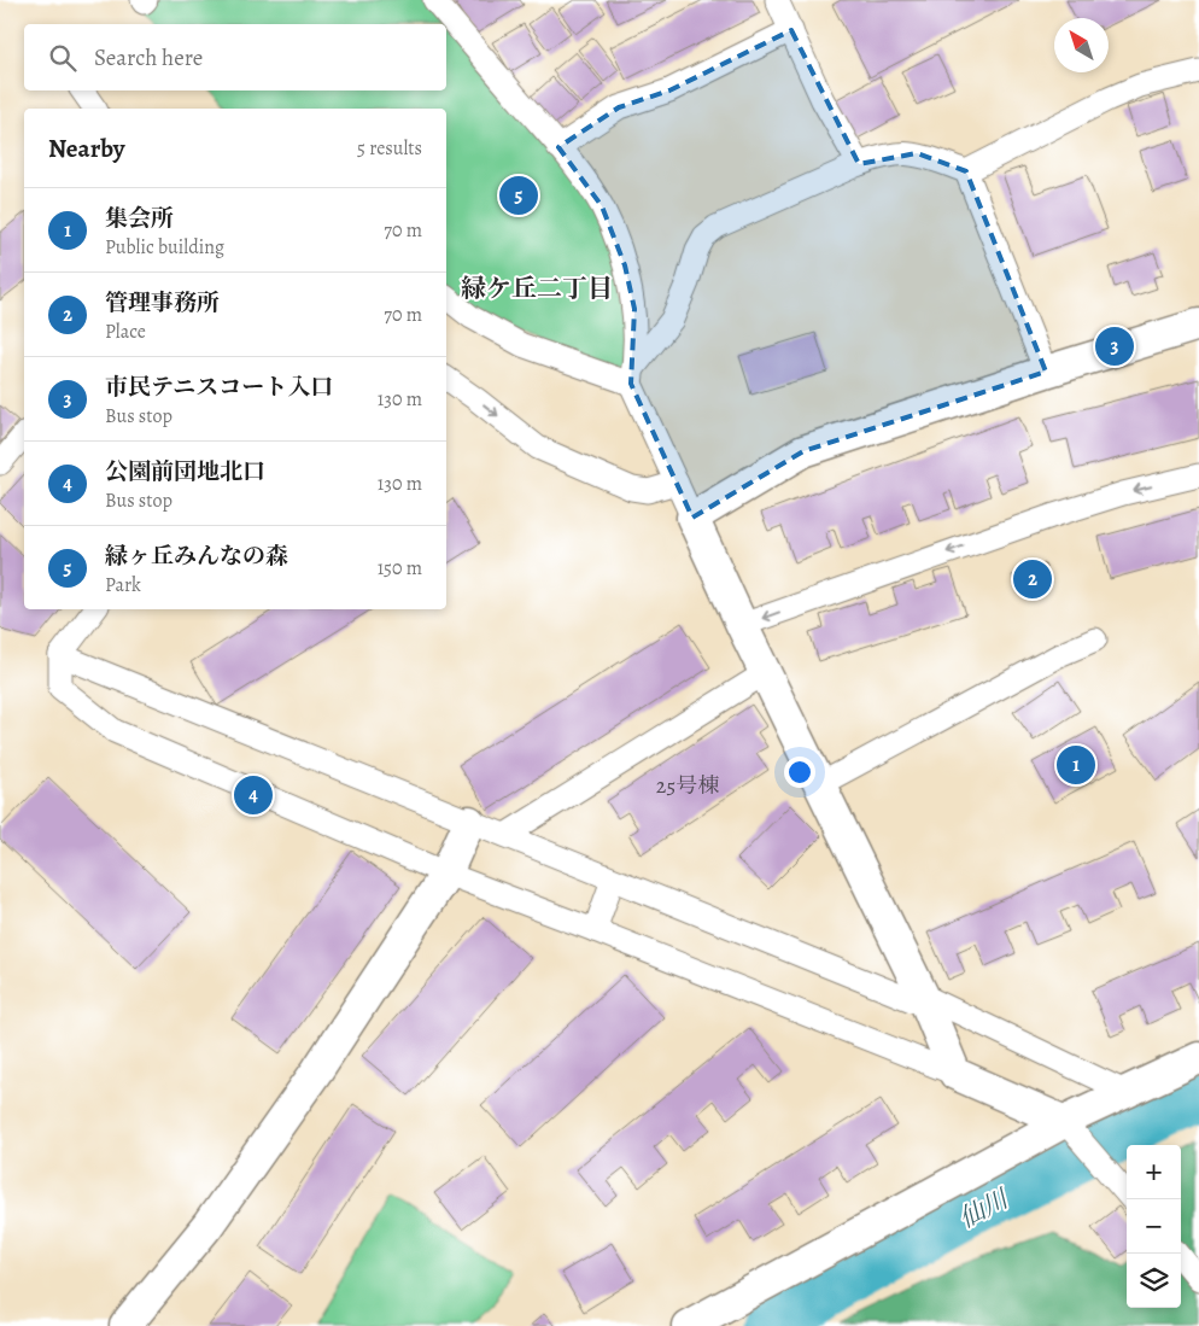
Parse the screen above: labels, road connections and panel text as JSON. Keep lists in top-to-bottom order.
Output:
{
  "districts": ["緑ケ丘二丁目"],
  "water": ["仙川"],
  "house_numbers": ["25号棟"],
  "north": "top left",
  "page": {
    "search": "Search here",
    "heading": ["Nearby", "5 results"],
    "pins": [
      "5",
      "3",
      "2",
      "1",
      "4"
    ],
    "list": [
      {
        "mark": "1",
        "name": "集会所",
        "note": "Public building",
        "value": "70 m"
      },
      {
        "mark": "2",
        "name": "管理事務所",
        "note": "Place",
        "value": "70 m"
      },
      {
        "mark": "3",
        "name": "市民テニスコート入口",
        "note": "Bus stop",
        "value": "130 m"
      },
      {
        "mark": "4",
        "name": "公園前団地北口",
        "note": "Bus stop",
        "value": "130 m"
      },
      {
        "mark": "5",
        "name": "緑ヶ丘みんなの森",
        "note": "Park",
        "value": "150 m"
      }
    ],
    "map_buttons": ["+", "−"]
  }
}
